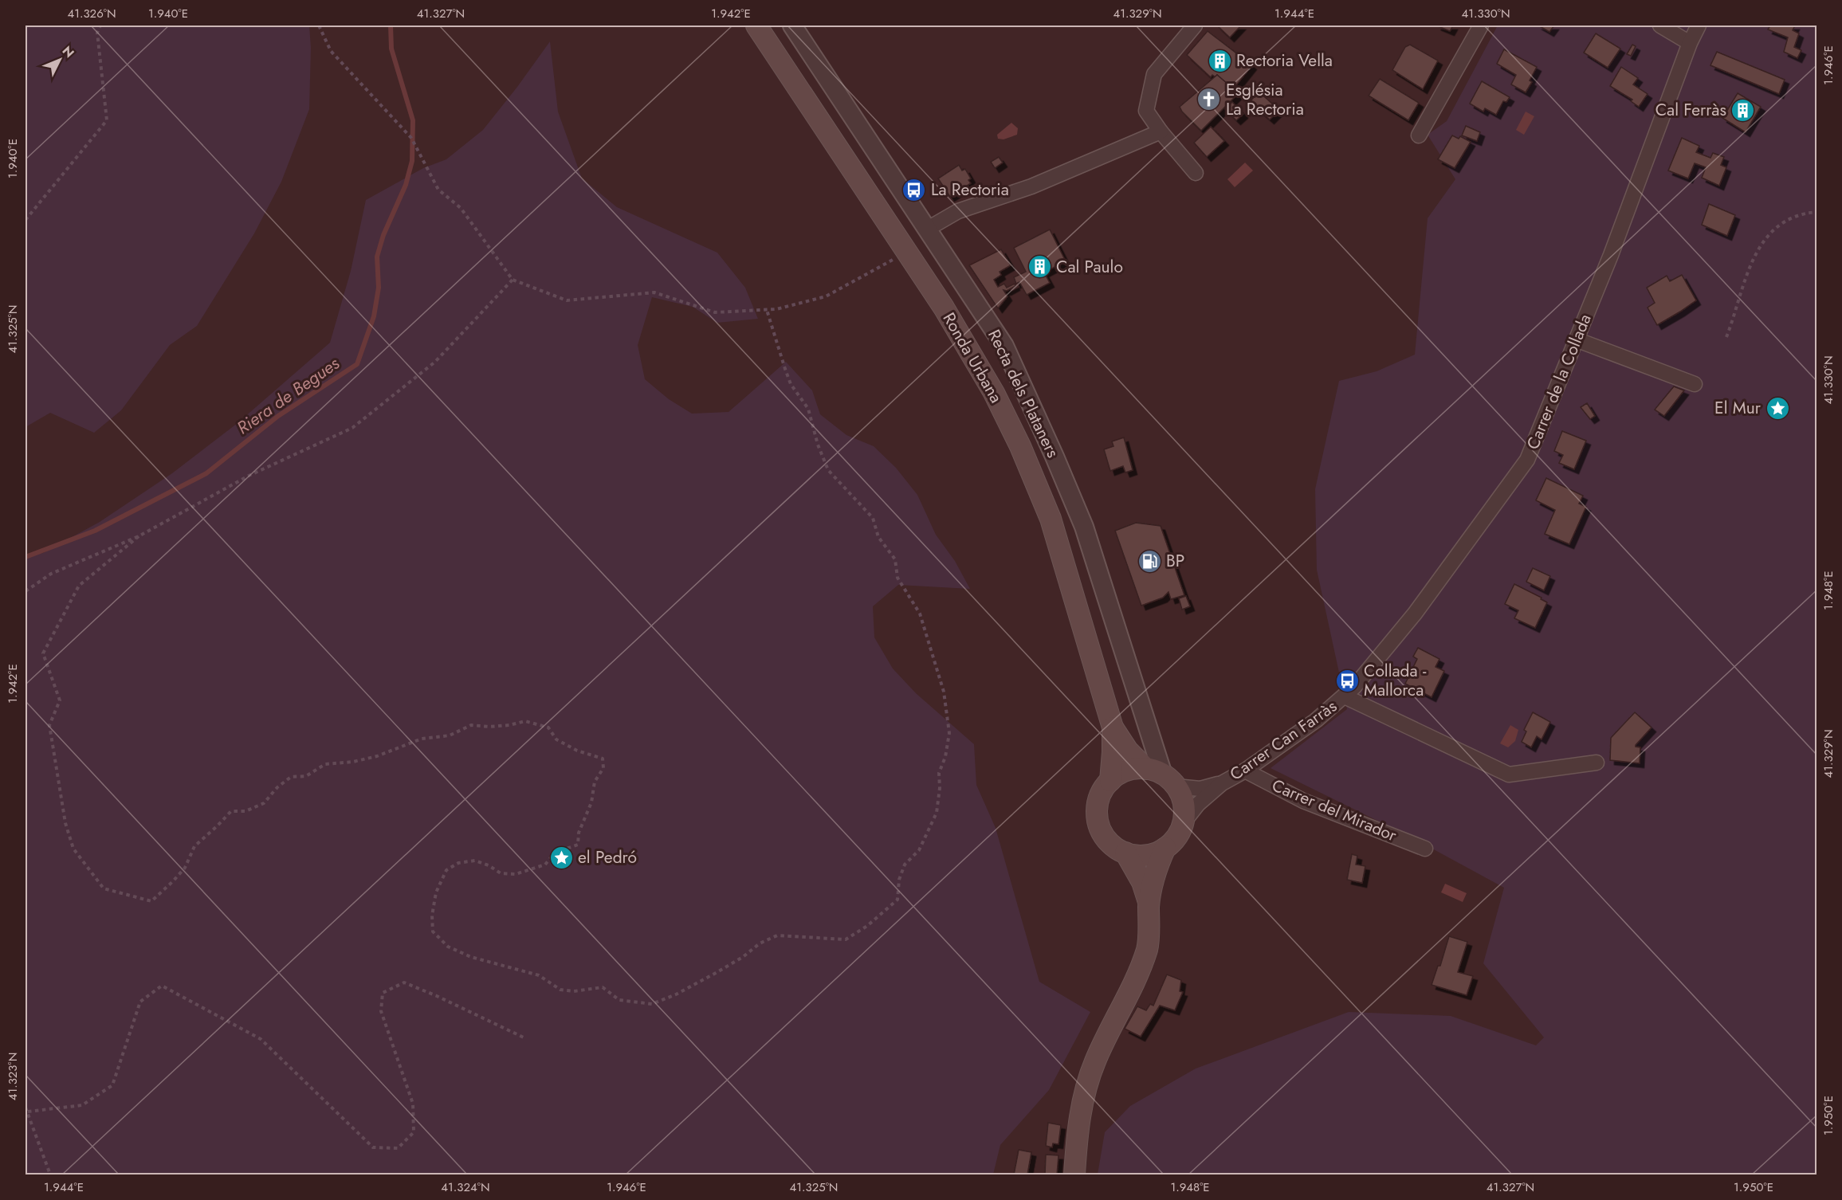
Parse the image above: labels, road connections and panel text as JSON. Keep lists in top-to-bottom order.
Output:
{
  "streets": {
    "main road": ["Ronda Urbana"],
    "street": [
      "Carrer de la Collada",
      "Recta dels Plataners",
      "Carrer Can Farràs",
      "Carrer del Mirador"
    ]
  },
  "crossings": [
    ["Ronda Urbana", "Recta dels Plataners"],
    ["Ronda Urbana", "Carrer Can Farràs"],
    ["Carrer de la Collada", "Carrer Can Farràs"],
    ["Recta dels Plataners", "Carrer Can Farràs"],
    ["Carrer Can Farràs", "Carrer del Mirador"]
  ],
  "water": ["Riera de Begues"],
  "places": {
    "building": ["Rectoria Vella", "Cal Ferràs", "Cal Paulo"],
    "church": ["Església La Rectoria"],
    "bus stop": ["La Rectoria", "Collada - Mallorca"],
    "place": ["El Mur", "el Pedró"],
    "fuel station": ["BP"]
  },
  "north": "top right",
  "coordinates": [
    "41.326°N",
    "1.940°E",
    "41.327°N",
    "1.942°E",
    "41.329°N",
    "1.944°E",
    "41.330°N",
    "1.946°E",
    "41.325°N",
    "1.948°E",
    "41.323°N",
    "1.950°E",
    "41.324°N"
  ]
}
